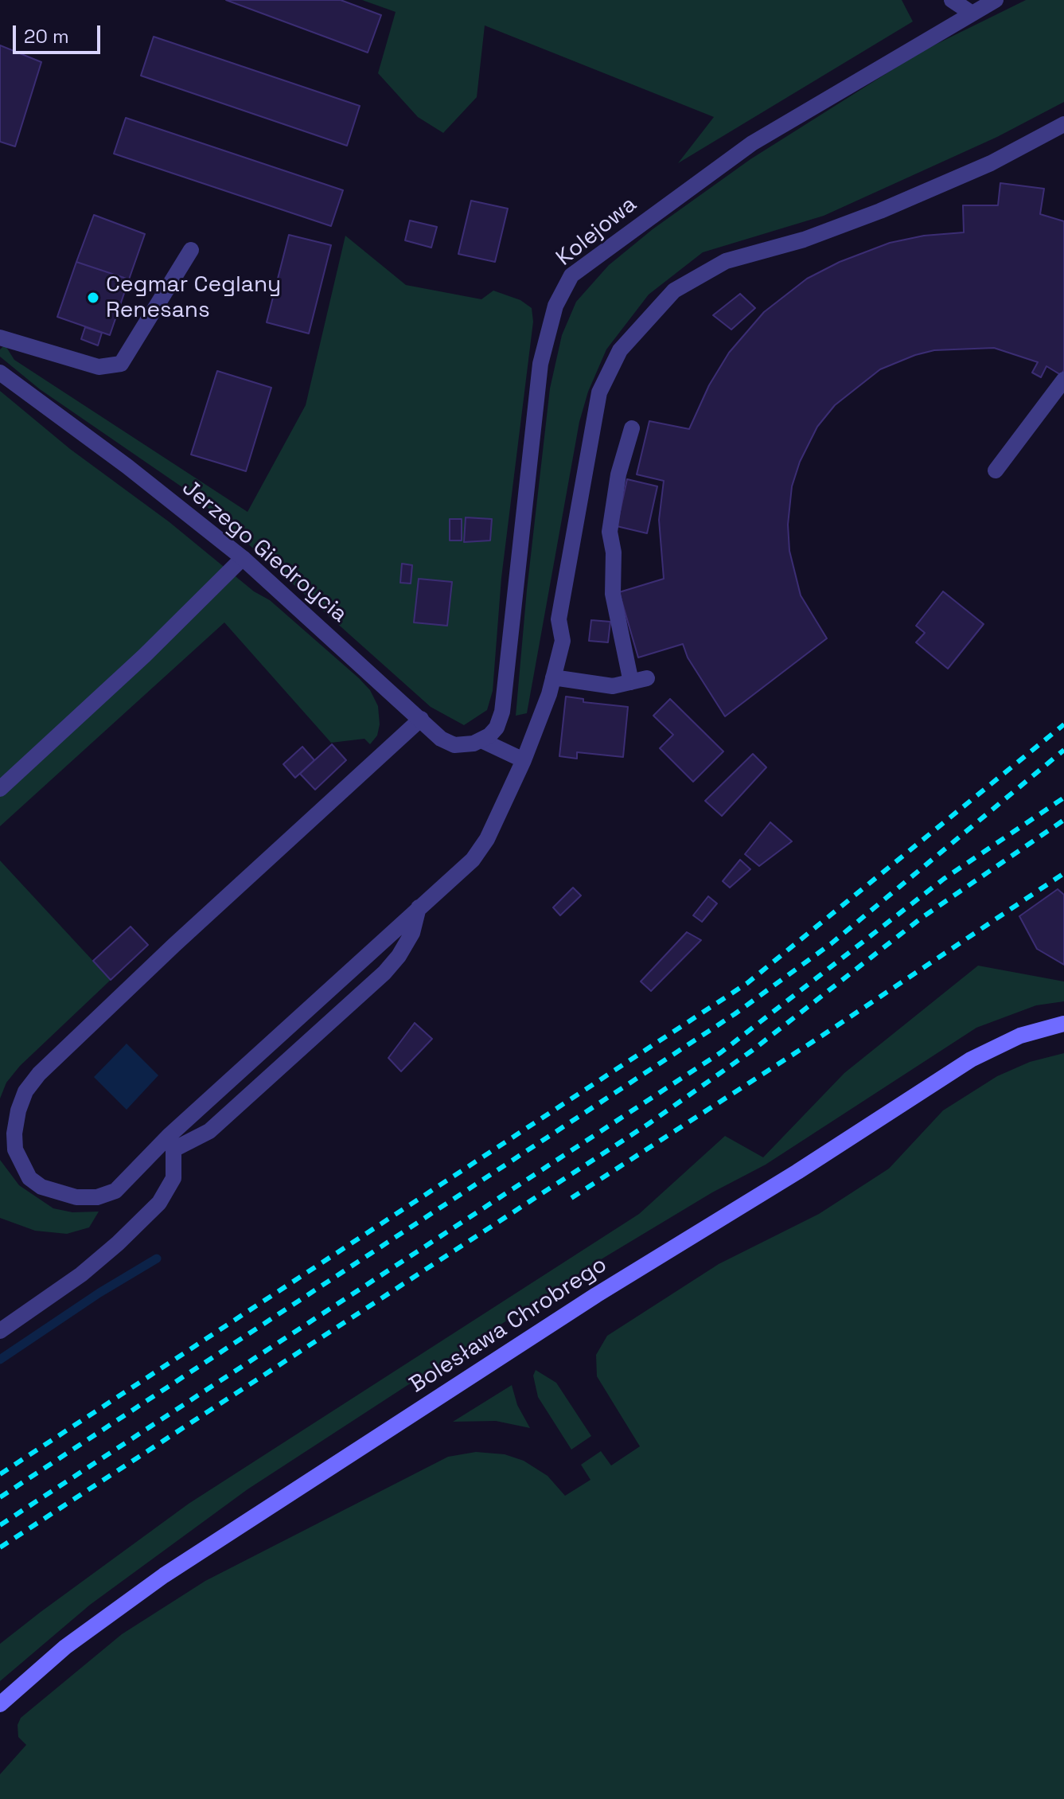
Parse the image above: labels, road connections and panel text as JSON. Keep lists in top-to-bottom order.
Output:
{
  "streets": {
    "street": ["Kolejowa", "Jerzego Giedroycia", "Bolesława Chrobrego"]
  },
  "crossings": [
    ["Kolejowa", "Jerzego Giedroycia"]
  ],
  "places": ["Cegmar Ceglany Renesans"],
  "scale_bar": "20 m"
}
